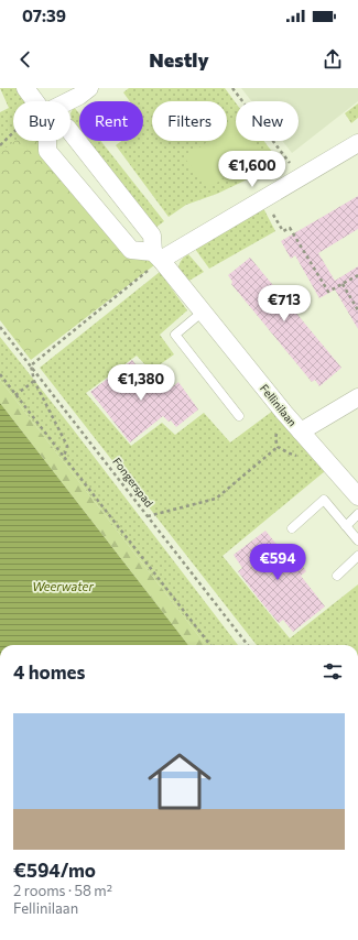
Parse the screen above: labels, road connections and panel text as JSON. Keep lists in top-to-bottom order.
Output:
{
  "streets": {
    "street": ["Fellinilaan"],
    "path": ["Fongerspad"]
  },
  "water": ["Weerwater"],
  "page": {
    "status": "07:39",
    "header": "Nestly",
    "chip": [
      "Buy",
      "Rent",
      "Filters",
      "New"
    ],
    "price": [
      "€1,600",
      "€713",
      "€1,380",
      "€594"
    ],
    "heading": "4 homes",
    "list": [
      {
        "name": "€594/mo",
        "note": "2 rooms · 58 m² · Fellinilaan"
      }
    ]
  }
}
